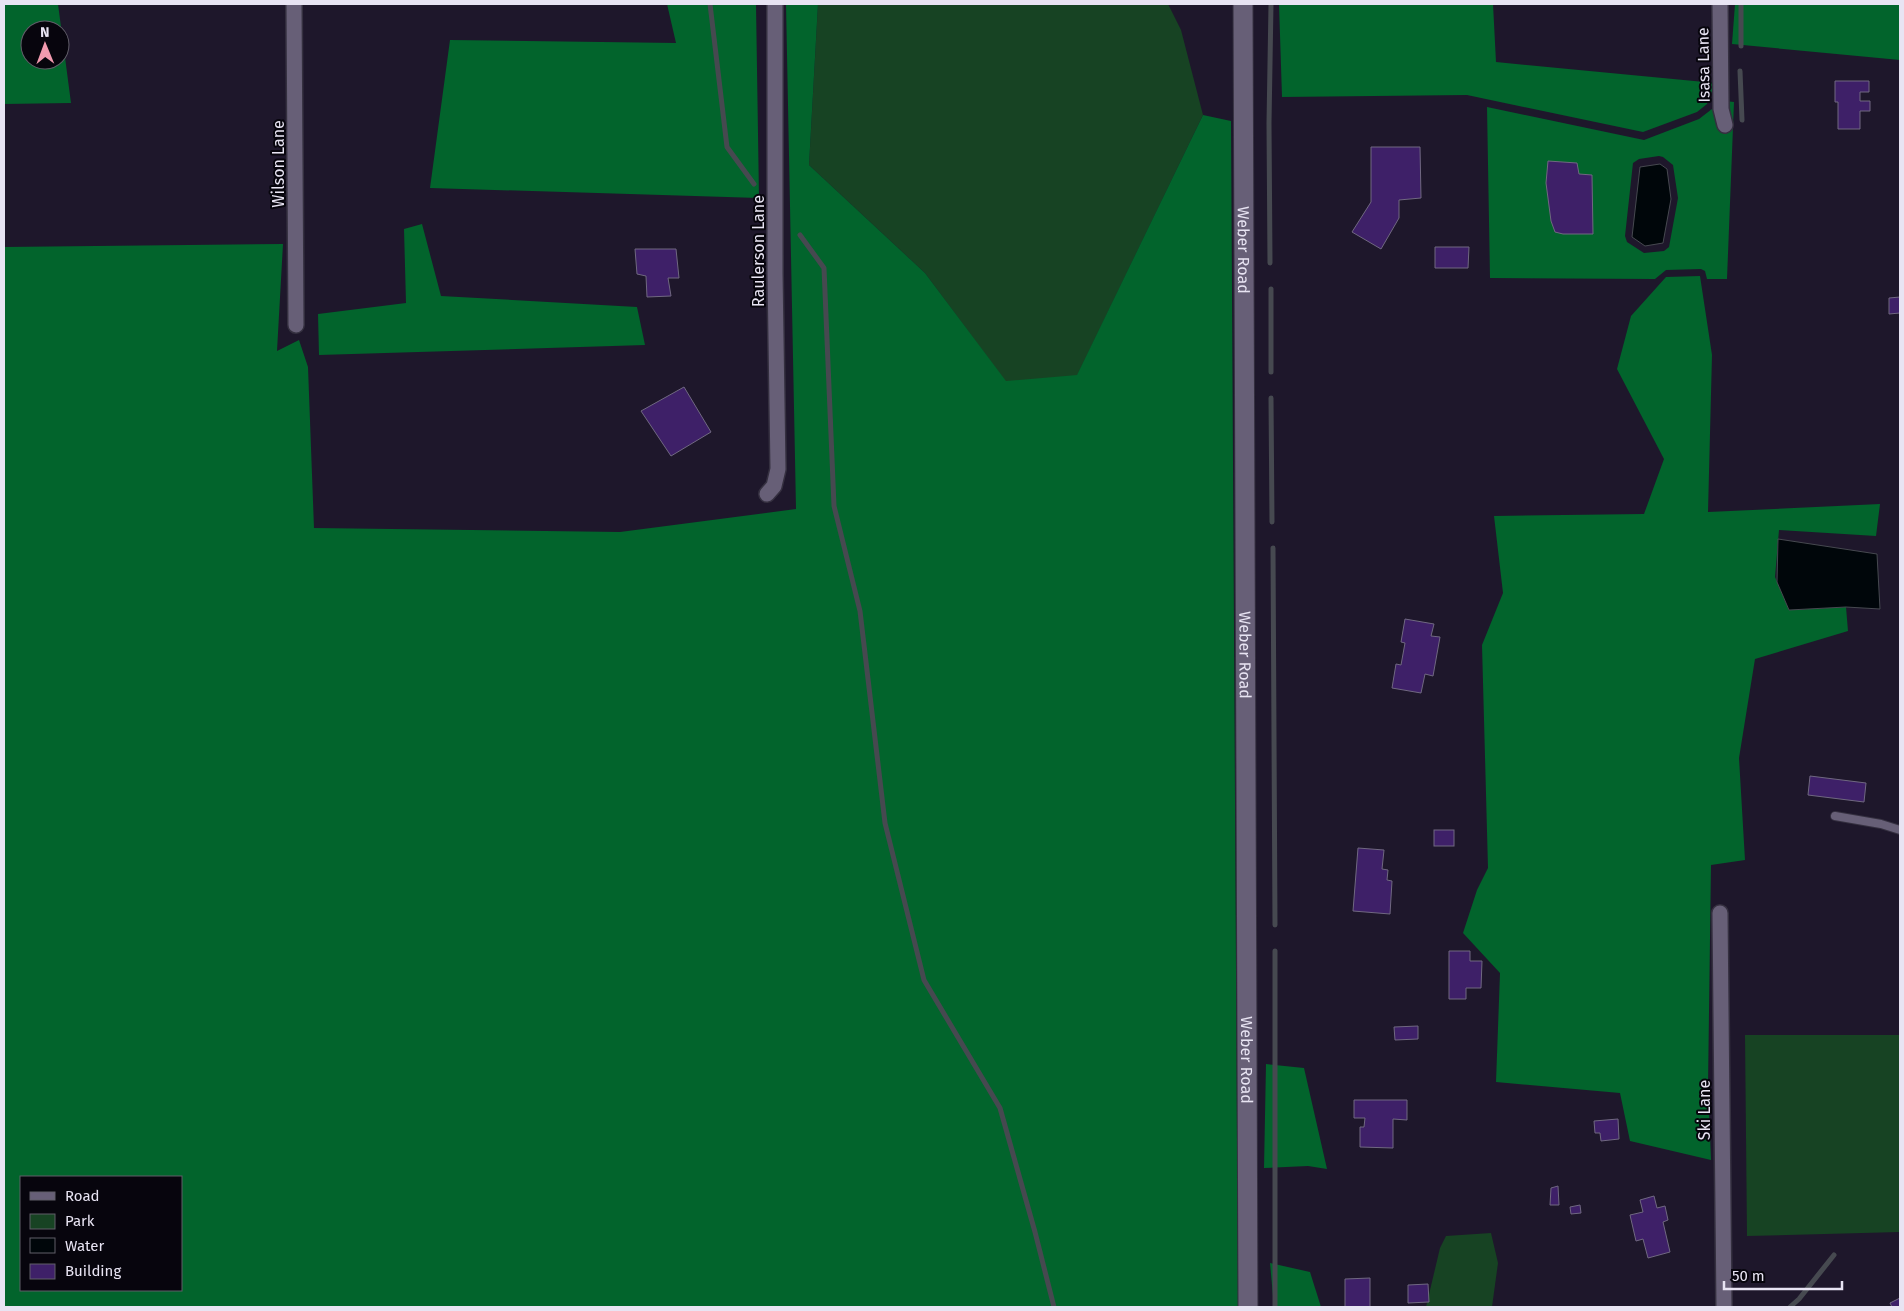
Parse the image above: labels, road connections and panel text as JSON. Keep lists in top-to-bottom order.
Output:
{
  "streets": {
    "street": [
      "Isasa Lane",
      "Wilson Lane",
      "Raulerson Lane",
      "Weber Road",
      "Ski Lane"
    ]
  },
  "legend": [
    "Road",
    "Park",
    "Water",
    "Building"
  ],
  "scale_bar": "50 m",
  "north": "top"
}
